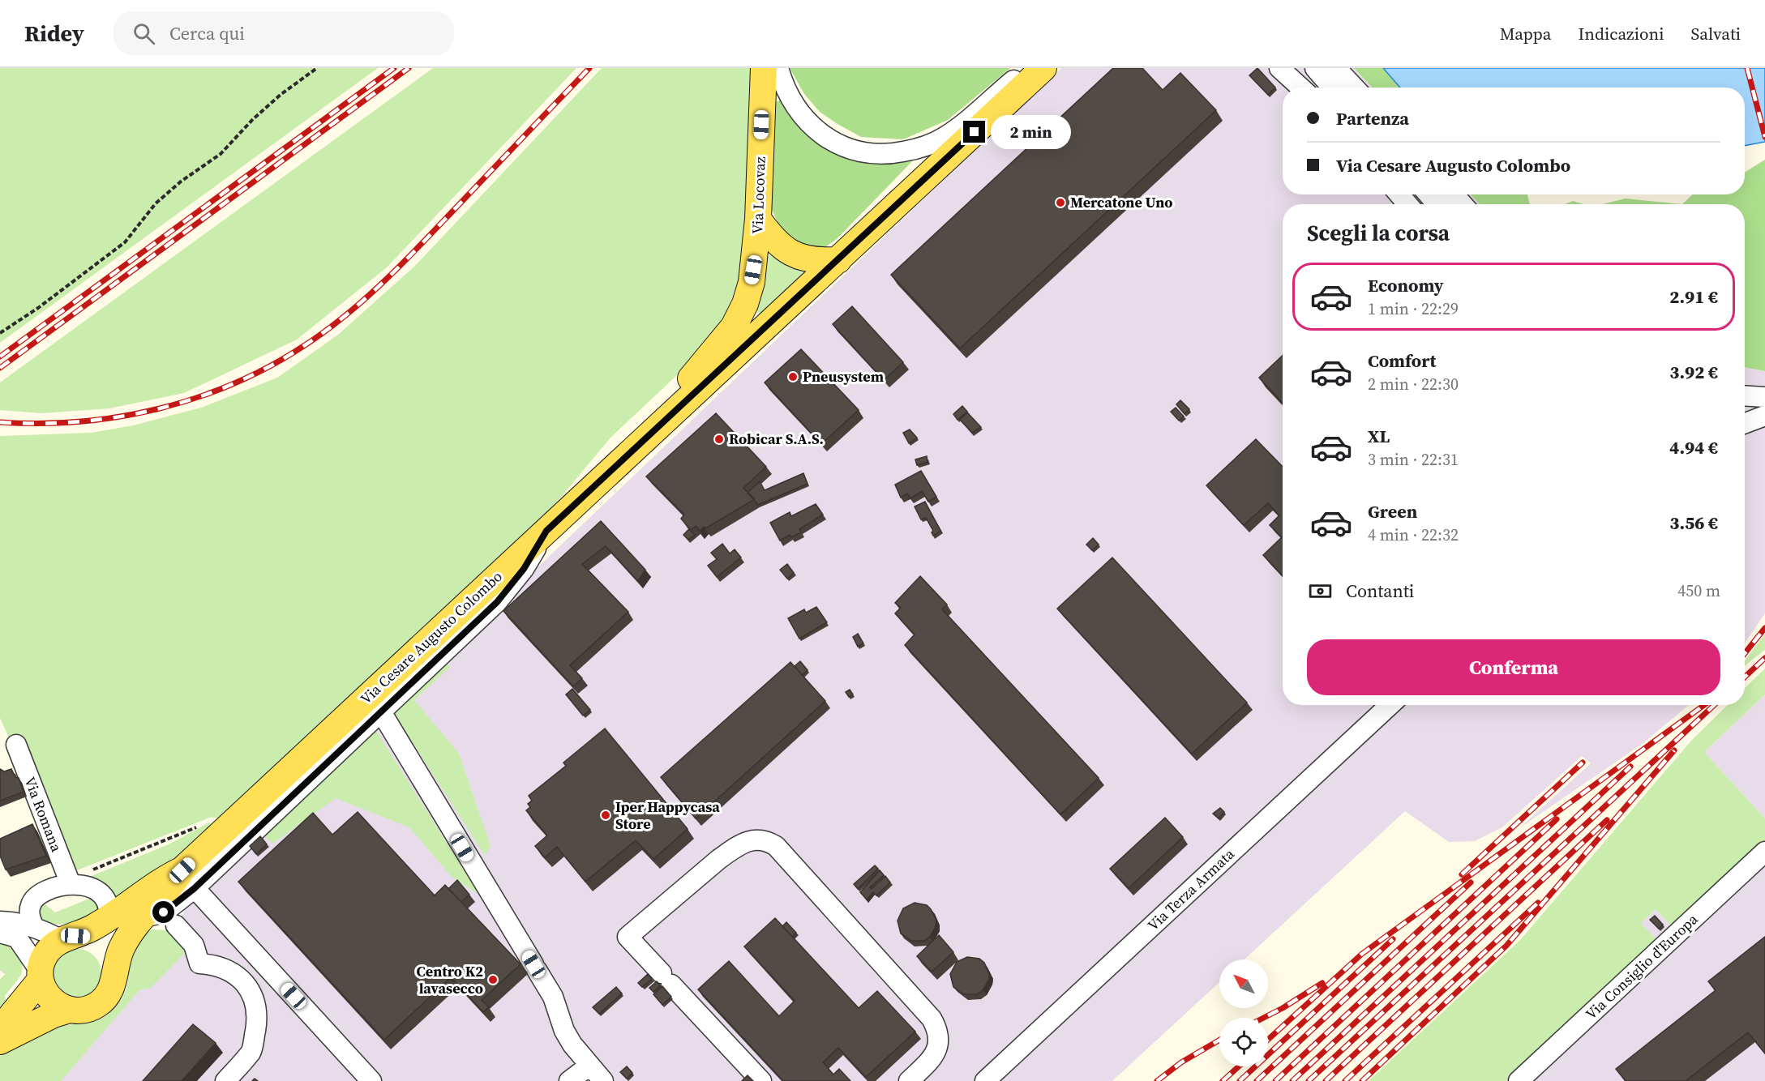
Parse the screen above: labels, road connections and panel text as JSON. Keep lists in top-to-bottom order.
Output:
{
  "streets": {
    "main road": ["Via Locovaz", "Via Cesare Augusto Colombo"],
    "street": ["Via Romana", "Via Terza Armata", "Via Consiglio d'Europa"]
  },
  "crossings": [
    ["Via Locovaz", "Via Cesare Augusto Colombo"],
    ["Via Cesare Augusto Colombo", "Via Romana"]
  ],
  "places": [
    "Mercatone Uno",
    "Pneusystem",
    "Robicar S.A.S.",
    "Iper Happycasa Store",
    "Centro K2 lavasecco"
  ],
  "north": "top left",
  "page": {
    "header": "Ridey",
    "search": "Cerca qui",
    "nav": ["Mappa", "Indicazioni", "Salvati"],
    "banner": ["Partenza", "Via Cesare Augusto Colombo"],
    "bubble": "2 min",
    "heading": "Scegli la corsa",
    "list": [
      {
        "name": "Economy",
        "note": "1 min · 22:29",
        "value": "2.91 €"
      },
      {
        "name": "Comfort",
        "note": "2 min · 22:30",
        "value": "3.92 €"
      },
      {
        "name": "XL",
        "note": "3 min · 22:31",
        "value": "4.94 €"
      },
      {
        "name": "Green",
        "note": "4 min · 22:32",
        "value": "3.56 €"
      }
    ],
    "pay": ["Contanti", "450 m"],
    "buttons": "Conferma"
  }
}
